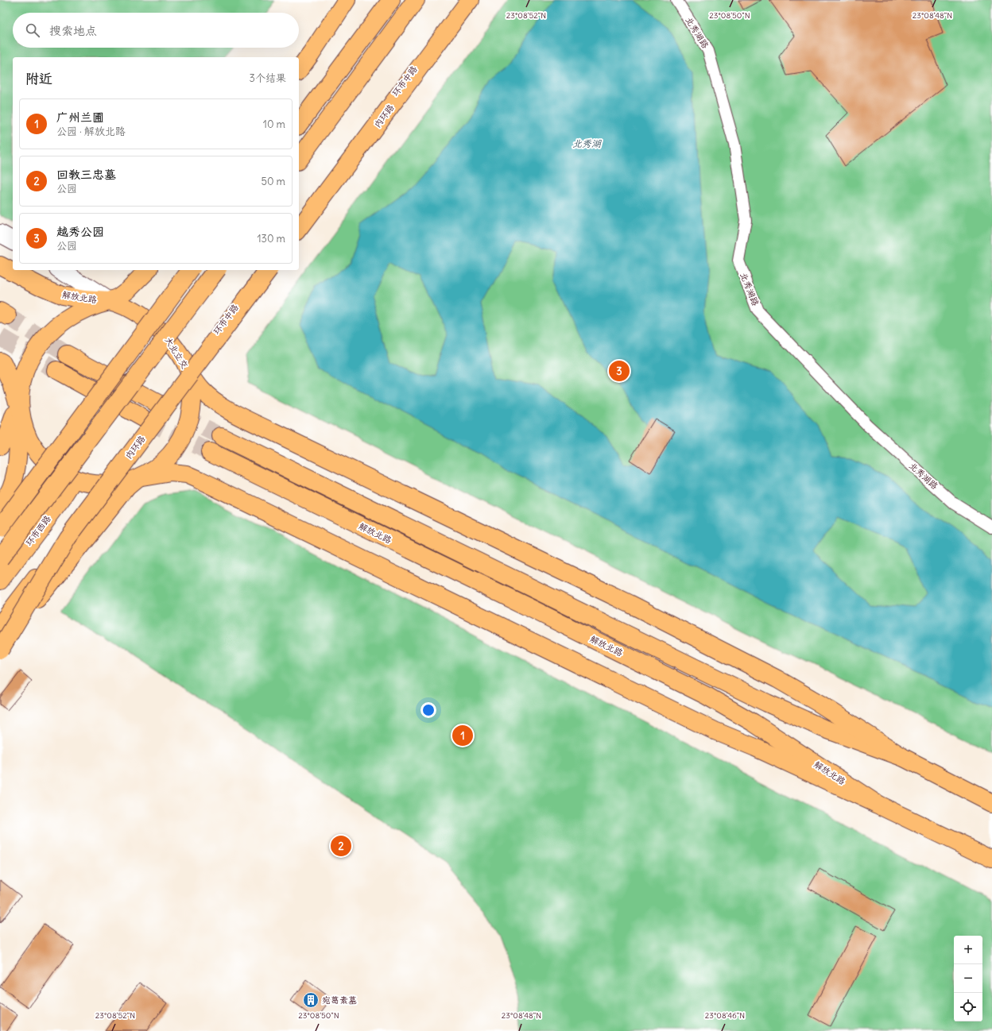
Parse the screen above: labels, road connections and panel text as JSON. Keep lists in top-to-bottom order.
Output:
{
  "streets": {
    "main road": [
      "环市中路",
      "内环路",
      "解放北路",
      "大北立交",
      "环市西路"
    ],
    "lane": ["北秀湖路"]
  },
  "crossings": [
    ["环市中路", "大北立交"],
    ["解放北路", "大北立交"],
    ["大北立交", "环市西路"]
  ],
  "water": ["北秀湖"],
  "places": {
    "building": ["宛葛素墓"]
  },
  "page": {
    "search": "搜索地点",
    "heading": ["附近", "3个结果"],
    "list": [
      {
        "mark": "1",
        "name": "广州兰圃",
        "note": "公园 · 解放北路",
        "value": "10 m"
      },
      {
        "mark": "2",
        "name": "回教三忠墓",
        "note": "公园",
        "value": "50 m"
      },
      {
        "mark": "3",
        "name": "越秀公园",
        "note": "公园",
        "value": "130 m"
      }
    ],
    "pins": ["3", "1", "2"],
    "map_buttons": ["+", "−"]
  },
  "coordinates": [
    "23°08'52\"N",
    "23°08'50\"N",
    "23°08'48\"N",
    "23°08'46\"N"
  ]
}
